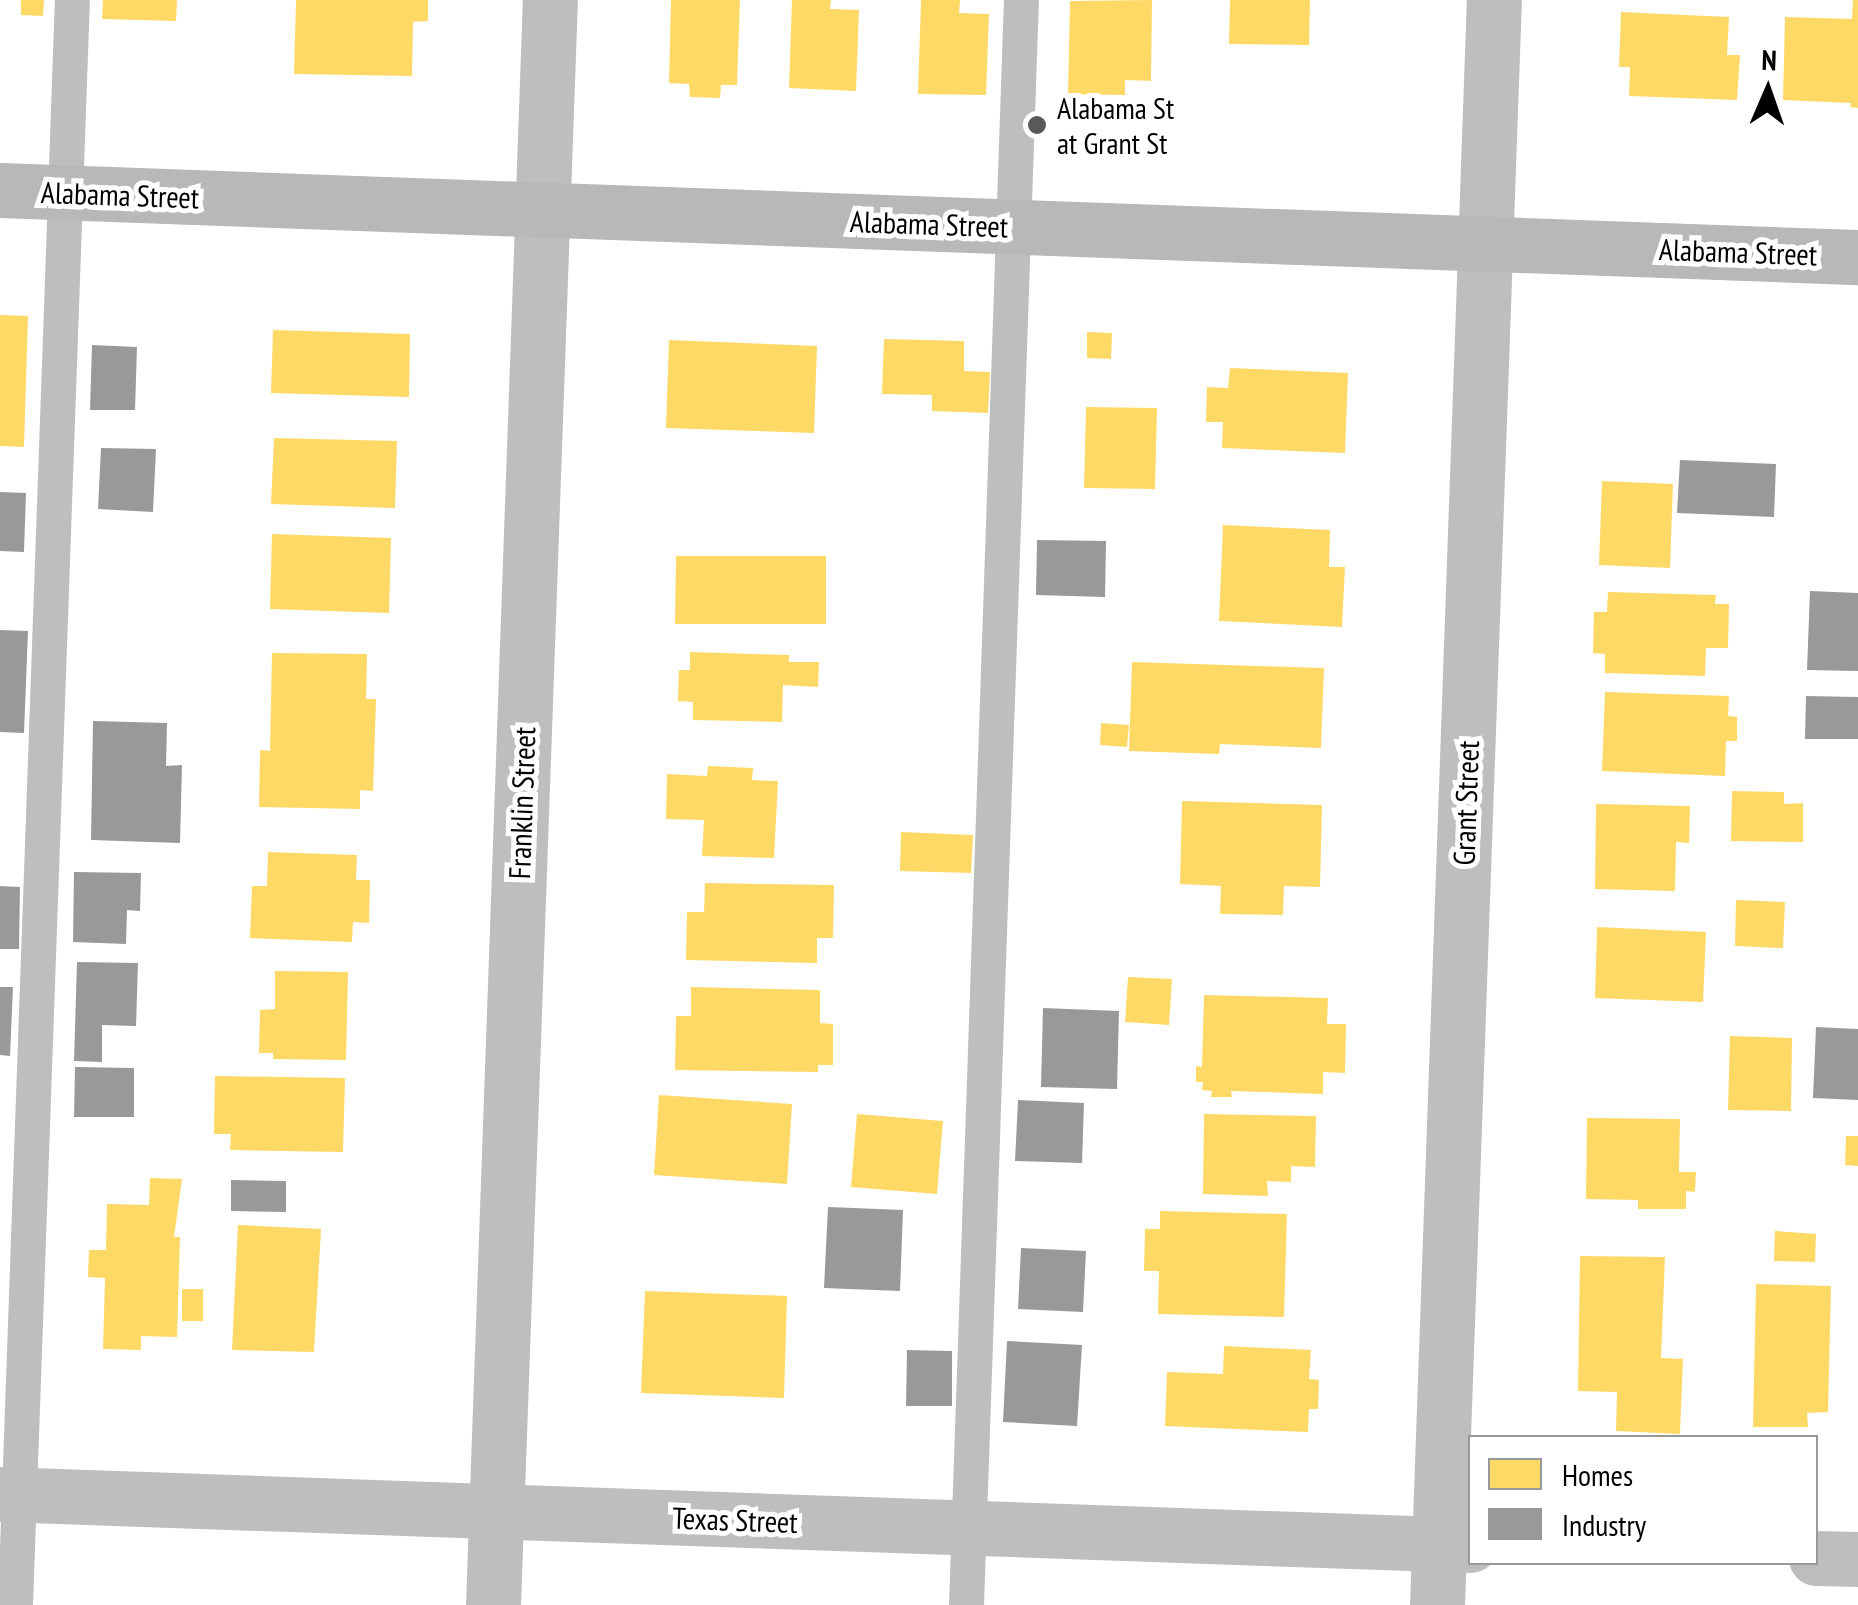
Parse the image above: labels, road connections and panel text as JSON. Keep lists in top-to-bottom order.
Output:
{
  "streets": {
    "main road": ["Alabama Street"],
    "street": ["Franklin Street", "Grant Street", "Texas Street"]
  },
  "crossings": [
    ["Alabama Street", "Franklin Street"],
    ["Alabama Street", "Grant Street"],
    ["Franklin Street", "Texas Street"],
    ["Grant Street", "Texas Street"]
  ],
  "places": ["Alabama St at Grant St"],
  "legend": ["Homes", "Industry"],
  "north": "top"
}
